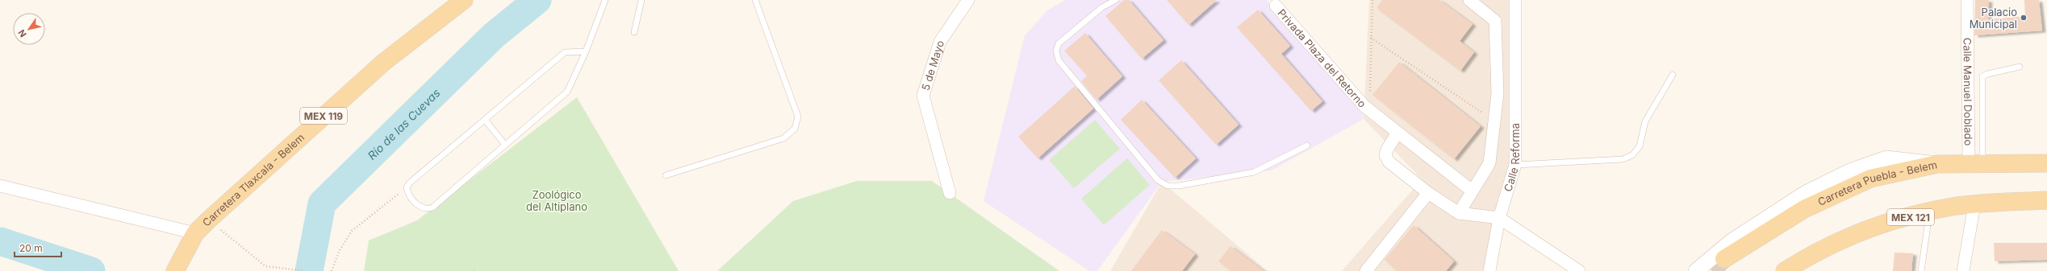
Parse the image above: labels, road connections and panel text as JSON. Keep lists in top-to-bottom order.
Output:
{
  "streets": {
    "main road": [
      "MEX 119",
      "Carretera Tlaxcala - Belem",
      "Carretera Puebla - Belem",
      "MEX 121"
    ],
    "street": [
      "Privada Plaza del Retorno",
      "5 de Mayo",
      "Calle Manuel Doblado",
      "Calle Reforma"
    ]
  },
  "crossings": [
    ["Privada Plaza del Retorno", "Calle Reforma"],
    ["Calle Manuel Doblado", "Carretera Puebla - Belem"]
  ],
  "water": ["Río de las Cuevas"],
  "parks": ["Zoológico del Altiplano"],
  "places": ["Palacio Municipal"],
  "scale_bar": "20 m",
  "north": "bottom left"
}
